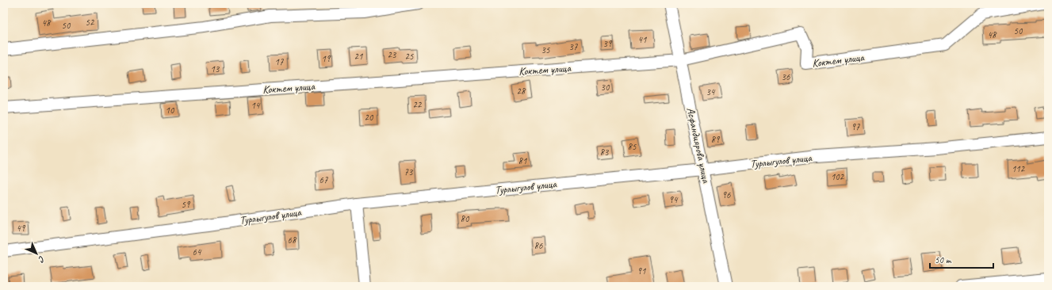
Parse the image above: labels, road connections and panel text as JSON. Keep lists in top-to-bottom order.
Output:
{
  "streets": {
    "street": ["Коктем улица", "Асфандиярова улица", "Турлыгулов улица"]
  },
  "crossings": [
    ["Коктем улица", "Асфандиярова улица"],
    ["Асфандиярова улица", "Турлыгулов улица"]
  ],
  "house_numbers": [
    "52",
    "48",
    "50",
    "50",
    "48",
    "41",
    "39",
    "37",
    "35",
    "23",
    "21",
    "25",
    "19",
    "17",
    "13",
    "36",
    "30",
    "28",
    "34",
    "22",
    "14",
    "10",
    "20",
    "97",
    "89",
    "85",
    "83",
    "81",
    "112",
    "73",
    "102",
    "67",
    "96",
    "94",
    "59",
    "80",
    "49",
    "68",
    "86",
    "64",
    "91"
  ],
  "scale_bar": "50 m",
  "north": "bottom right"
}
